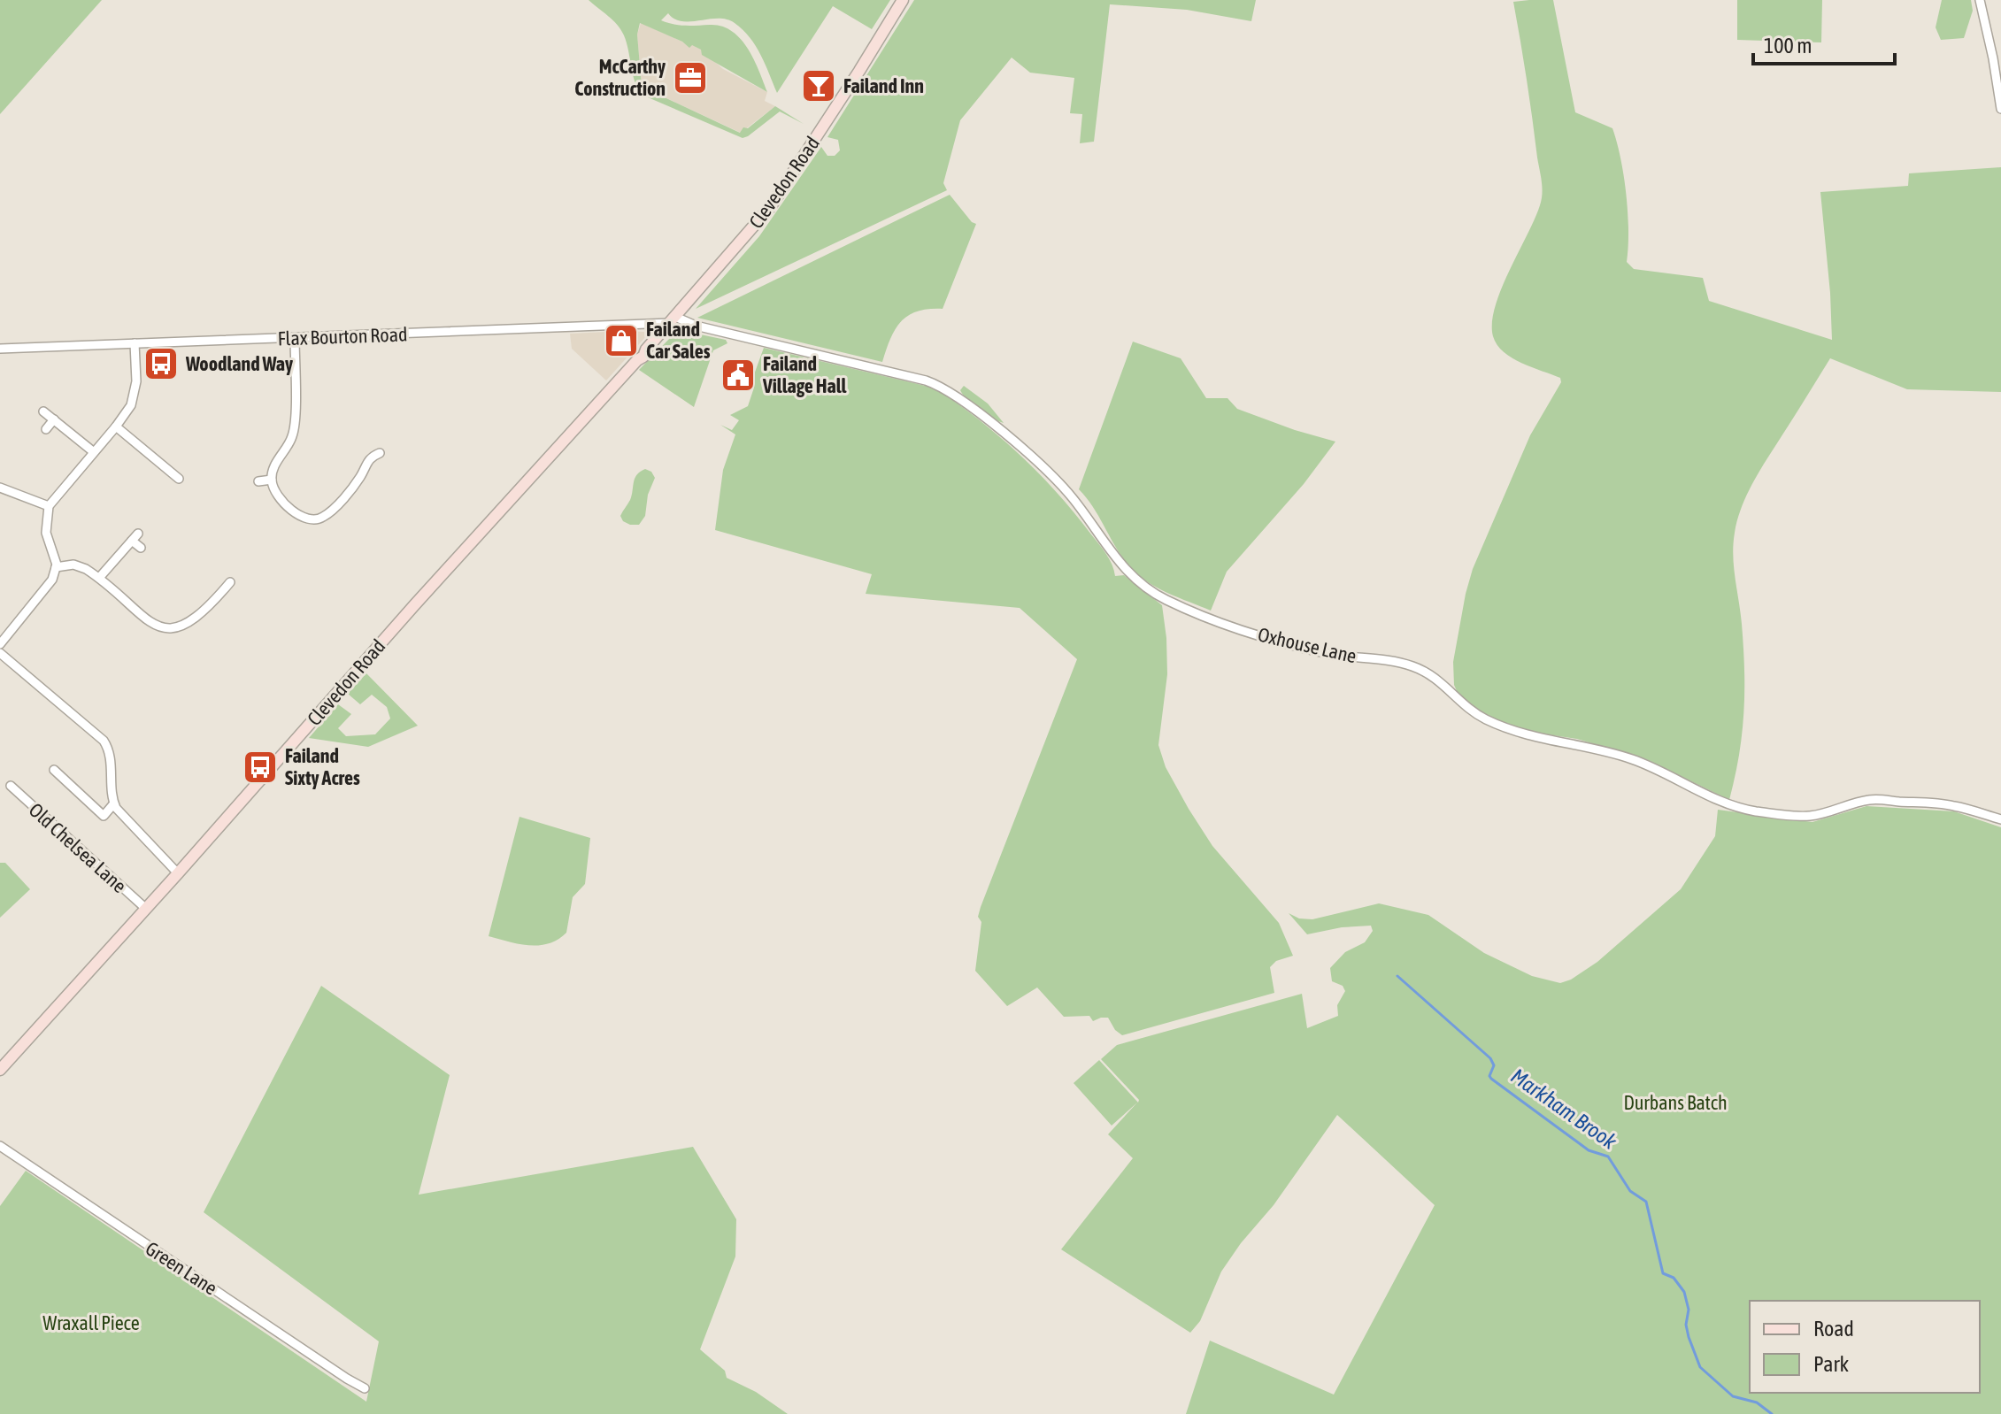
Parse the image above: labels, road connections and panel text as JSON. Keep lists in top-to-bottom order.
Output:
{
  "streets": {
    "main road": ["Clevedon Road"],
    "street": [
      "Flax Bourton Road",
      "Oxhouse Lane",
      "Old Chelsea Lane",
      "Green Lane"
    ]
  },
  "crossings": [
    ["Clevedon Road", "Flax Bourton Road"],
    ["Clevedon Road", "Oxhouse Lane"],
    ["Clevedon Road", "Old Chelsea Lane"],
    ["Flax Bourton Road", "Oxhouse Lane"]
  ],
  "water": ["Markham Brook"],
  "parks": ["Durbans Batch", "Wraxall Piece"],
  "places": {
    "office": ["McCarthy Construction"],
    "bar": ["Failand Inn"],
    "shop": ["Failand Car Sales"],
    "bus stop": ["Woodland Way", "Failand Sixty Acres"],
    "public building": ["Failand Village Hall"]
  },
  "legend": ["Road", "Park"],
  "scale_bar": "100 m"
}
